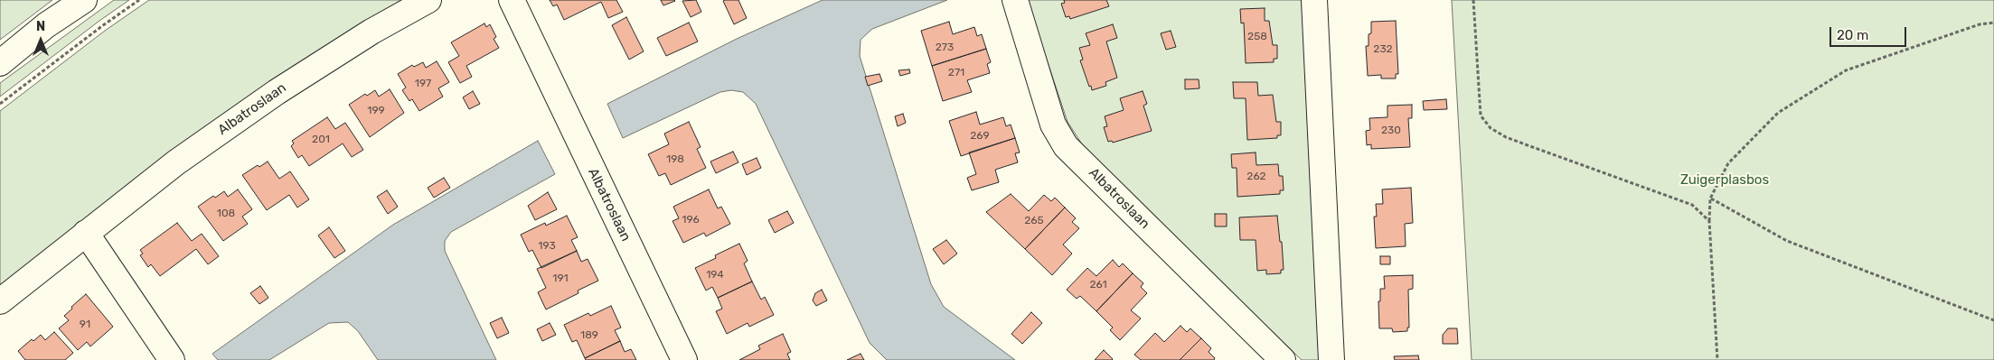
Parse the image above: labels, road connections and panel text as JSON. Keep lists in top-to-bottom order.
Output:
{
  "streets": {
    "street": ["Albatroslaan"]
  },
  "parks": ["Zuigerplasbos"],
  "house_numbers": [
    "258",
    "273",
    "232",
    "271",
    "197",
    "199",
    "230",
    "269",
    "201",
    "198",
    "262",
    "108",
    "196",
    "265",
    "193",
    "194",
    "191",
    "261",
    "91",
    "189"
  ],
  "scale_bar": "20 m",
  "north": "top"
}
